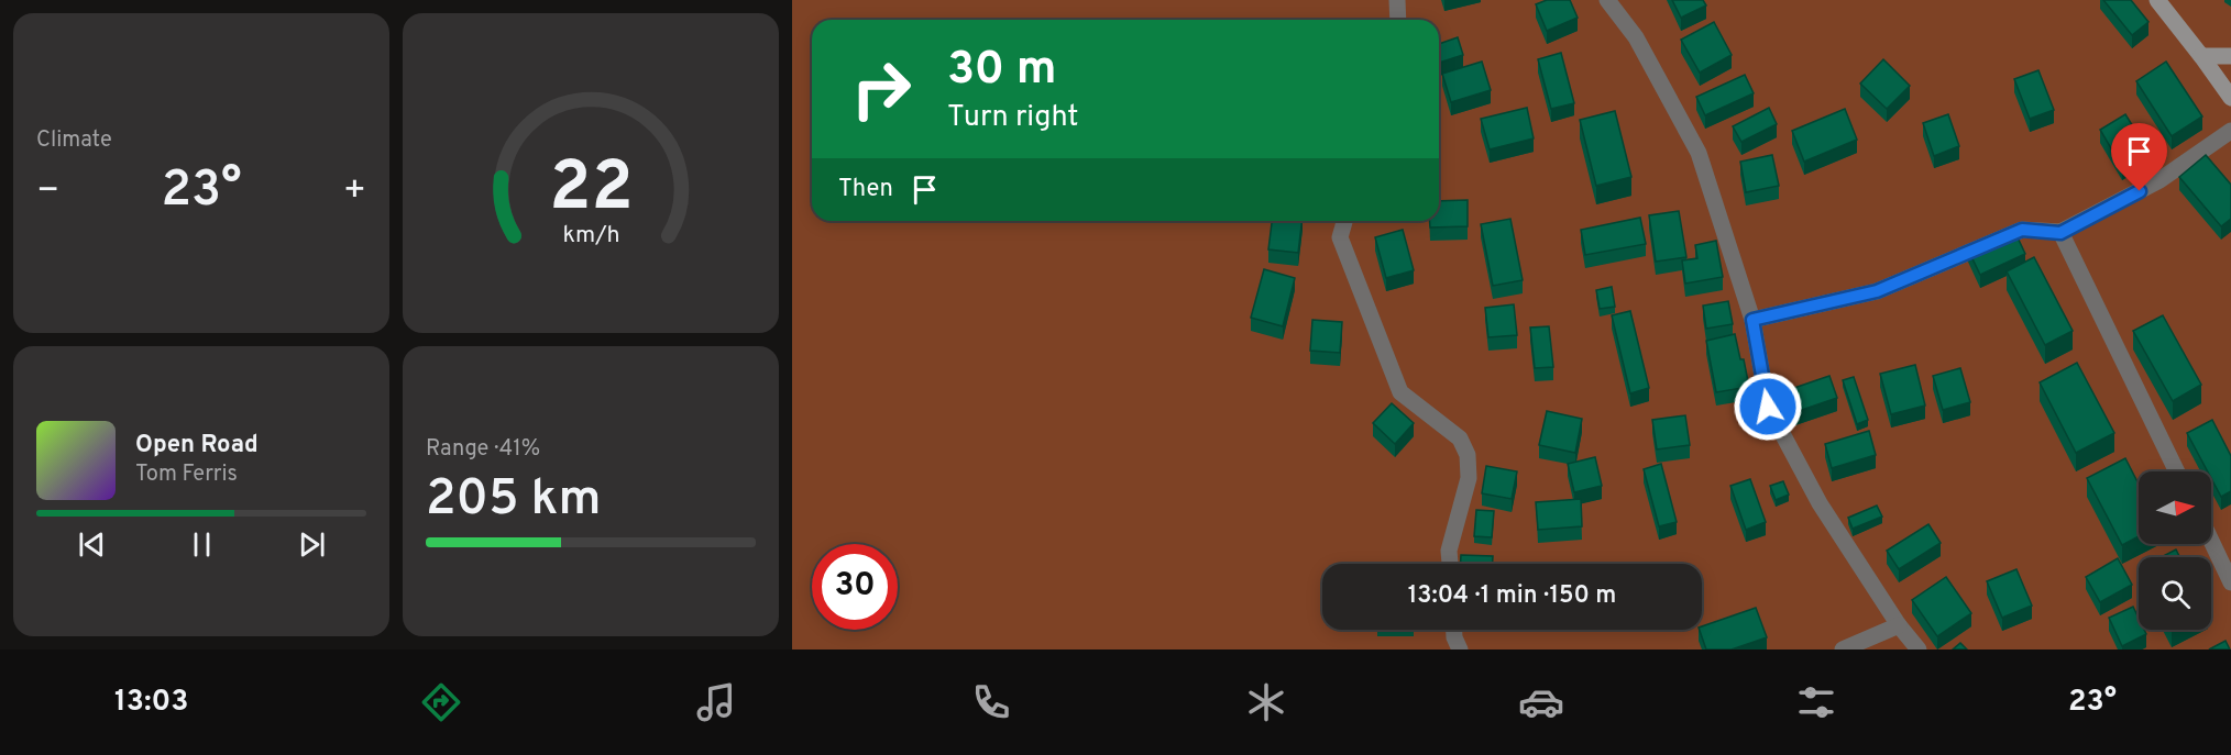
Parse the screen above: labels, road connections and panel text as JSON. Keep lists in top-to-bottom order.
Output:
{
  "north": "right",
  "page": {
    "tile": [
      "Climate",
      ["Range · 41%", "205 km"]
    ],
    "turn": ["30 m", "Turn right"],
    "then": "Then",
    "heat": ["−", "23°", "+"],
    "song": ["Open Road", "Tom Ferris"],
    "limit": "30",
    "trip": "13:04 · 1 min · 150 m",
    "tabs": ["13:03", "23°"],
    "gauge": ["22", "km/h"]
  }
}
